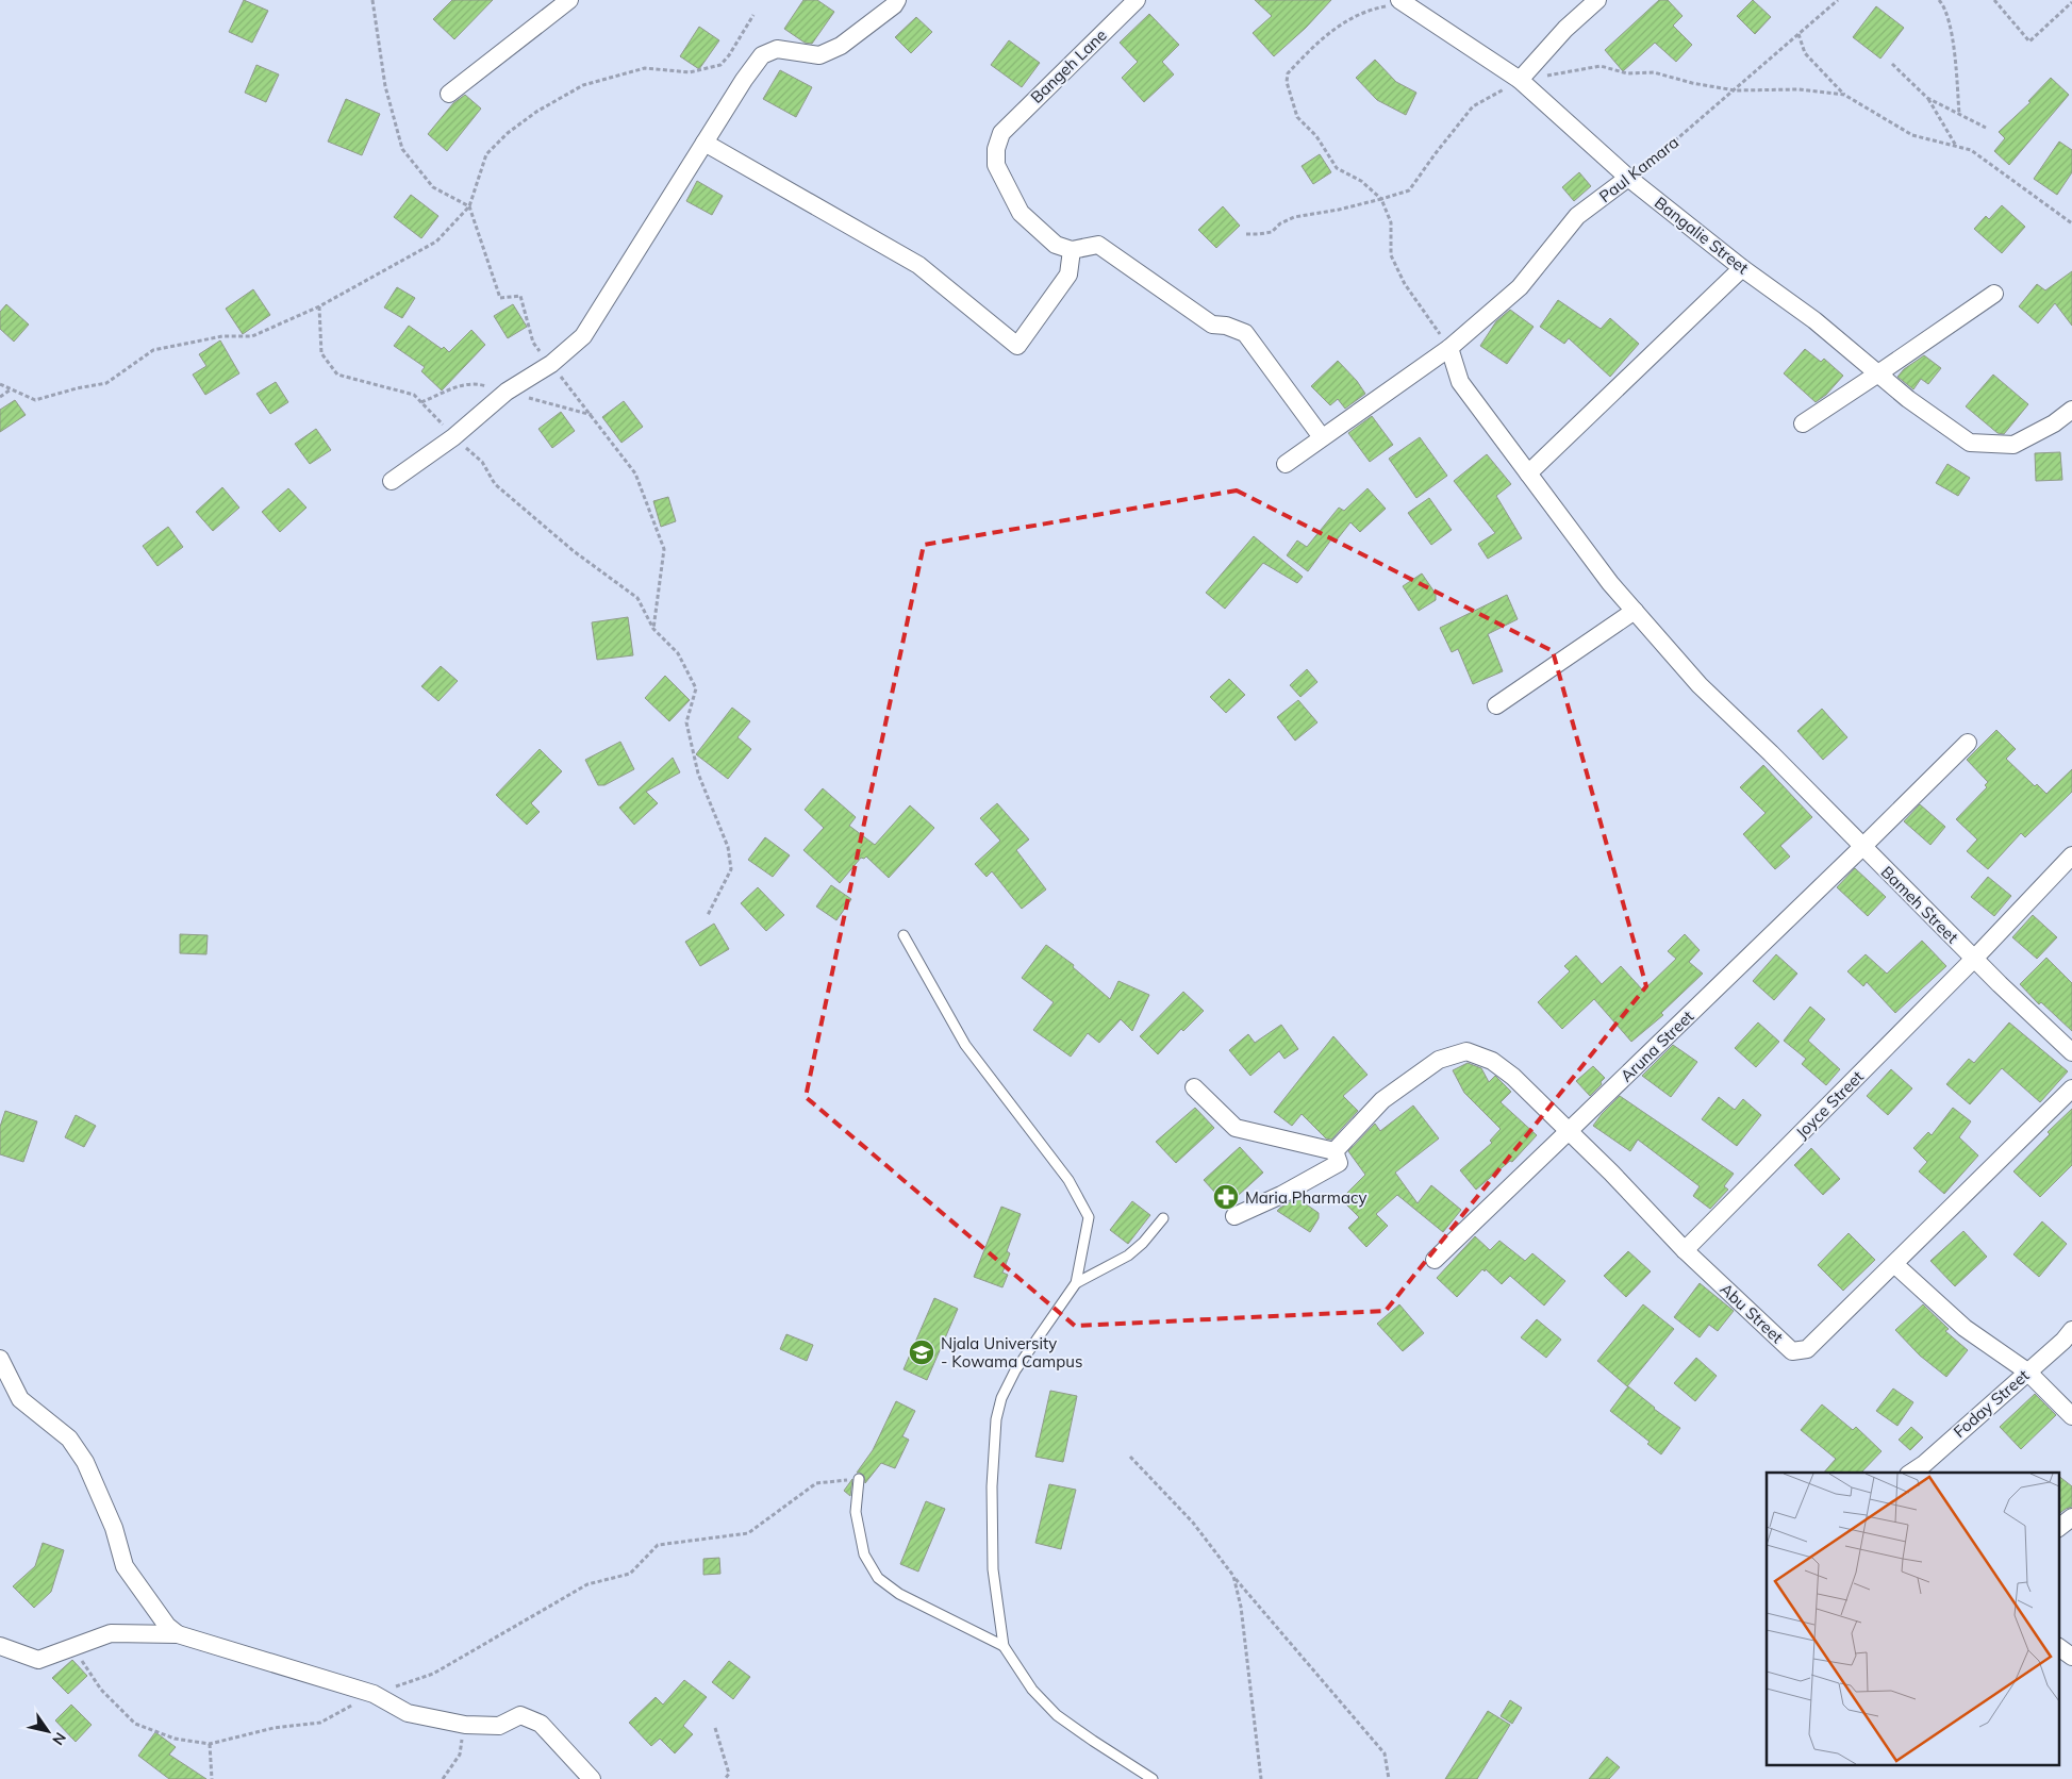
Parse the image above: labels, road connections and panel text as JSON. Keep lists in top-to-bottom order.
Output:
{
  "streets": {
    "street": [
      "Bangeh Lane",
      "Paul Kamara",
      "Bangalie Street",
      "Bameh Street",
      "Aruna Street",
      "Joyce Street",
      "Abu Street",
      "Foday Street"
    ]
  },
  "crossings": [
    ["Paul Kamara", "Bangalie Street"],
    ["Paul Kamara", "Bameh Street"],
    ["Bameh Street", "Aruna Street"],
    ["Bameh Street", "Joyce Street"],
    ["Aruna Street", "Abu Street"],
    ["Joyce Street", "Abu Street"]
  ],
  "places": {
    "pharmacy": ["Maria Pharmacy"],
    "school or university": ["Njala University - Kowama Campus"]
  },
  "north": "bottom right"
}
